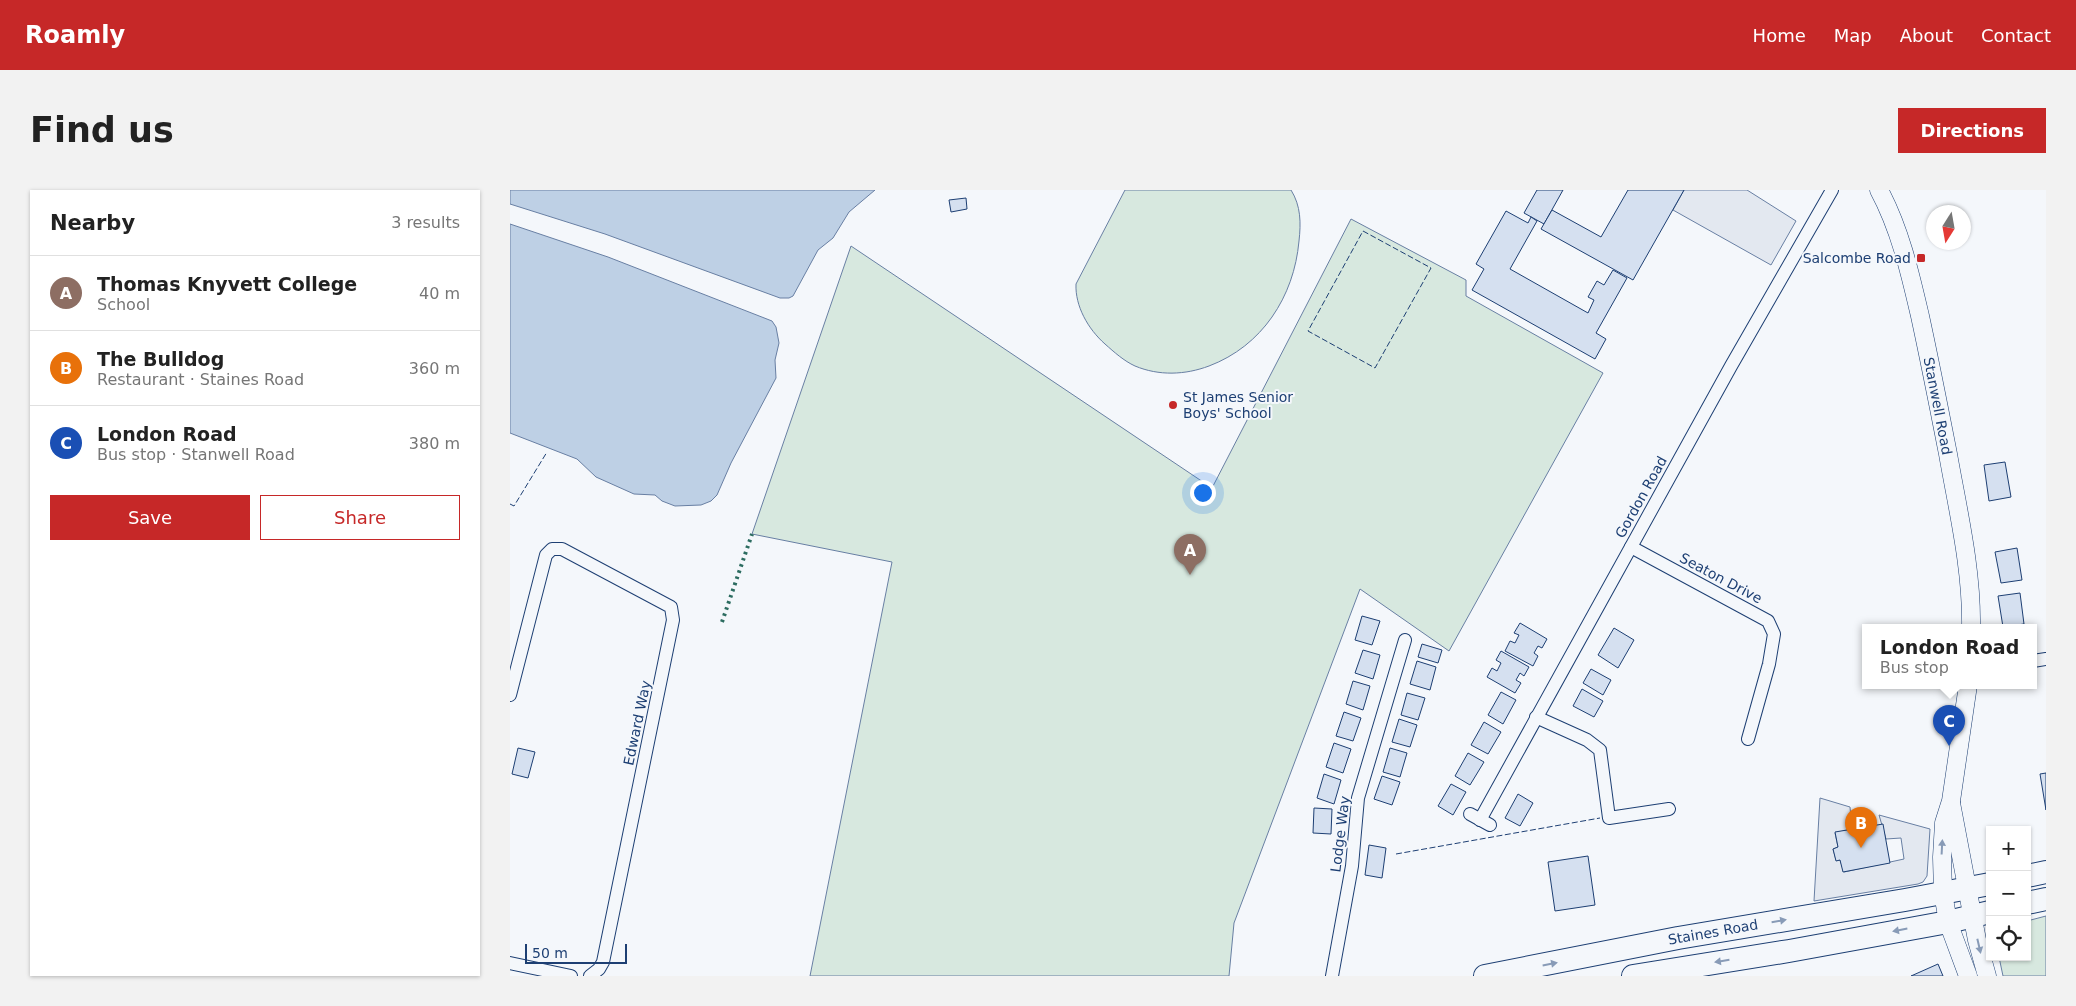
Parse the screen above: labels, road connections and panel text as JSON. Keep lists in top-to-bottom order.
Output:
{
  "streets": {
    "highway": ["Staines Road"],
    "main road": ["Stanwell Road"],
    "street": [
      "Gordon Road",
      "Seaton Drive",
      "Edward Way",
      "Lodge Way"
    ]
  },
  "crossings": [
    ["Gordon Road", "Seaton Drive"]
  ],
  "places": {
    "transit": ["Salcombe Road"],
    "other": ["St James Senior Boys' School"]
  },
  "scale_bar": "50 m",
  "north": "bottom",
  "page": {
    "header": "Roamly",
    "nav": [
      "Home",
      "Map",
      "About",
      "Contact"
    ],
    "buttons": [
      "Directions",
      ["Save", "Share"]
    ],
    "title": "Find us",
    "heading": ["Nearby", "3 results"],
    "list": [
      {
        "mark": "A",
        "name": "Thomas Knyvett College",
        "note": "School",
        "value": "40 m"
      },
      {
        "mark": "B",
        "name": "The Bulldog",
        "note": "Restaurant · Staines Road",
        "value": "360 m"
      },
      {
        "mark": "C",
        "name": "London Road",
        "note": "Bus stop · Stanwell Road",
        "value": "380 m"
      }
    ],
    "pins": ["A", "C", "B"],
    "popup": ["London Road", "Bus stop"],
    "map_buttons": ["+", "−"],
    "scale": "50 m"
  }
}
